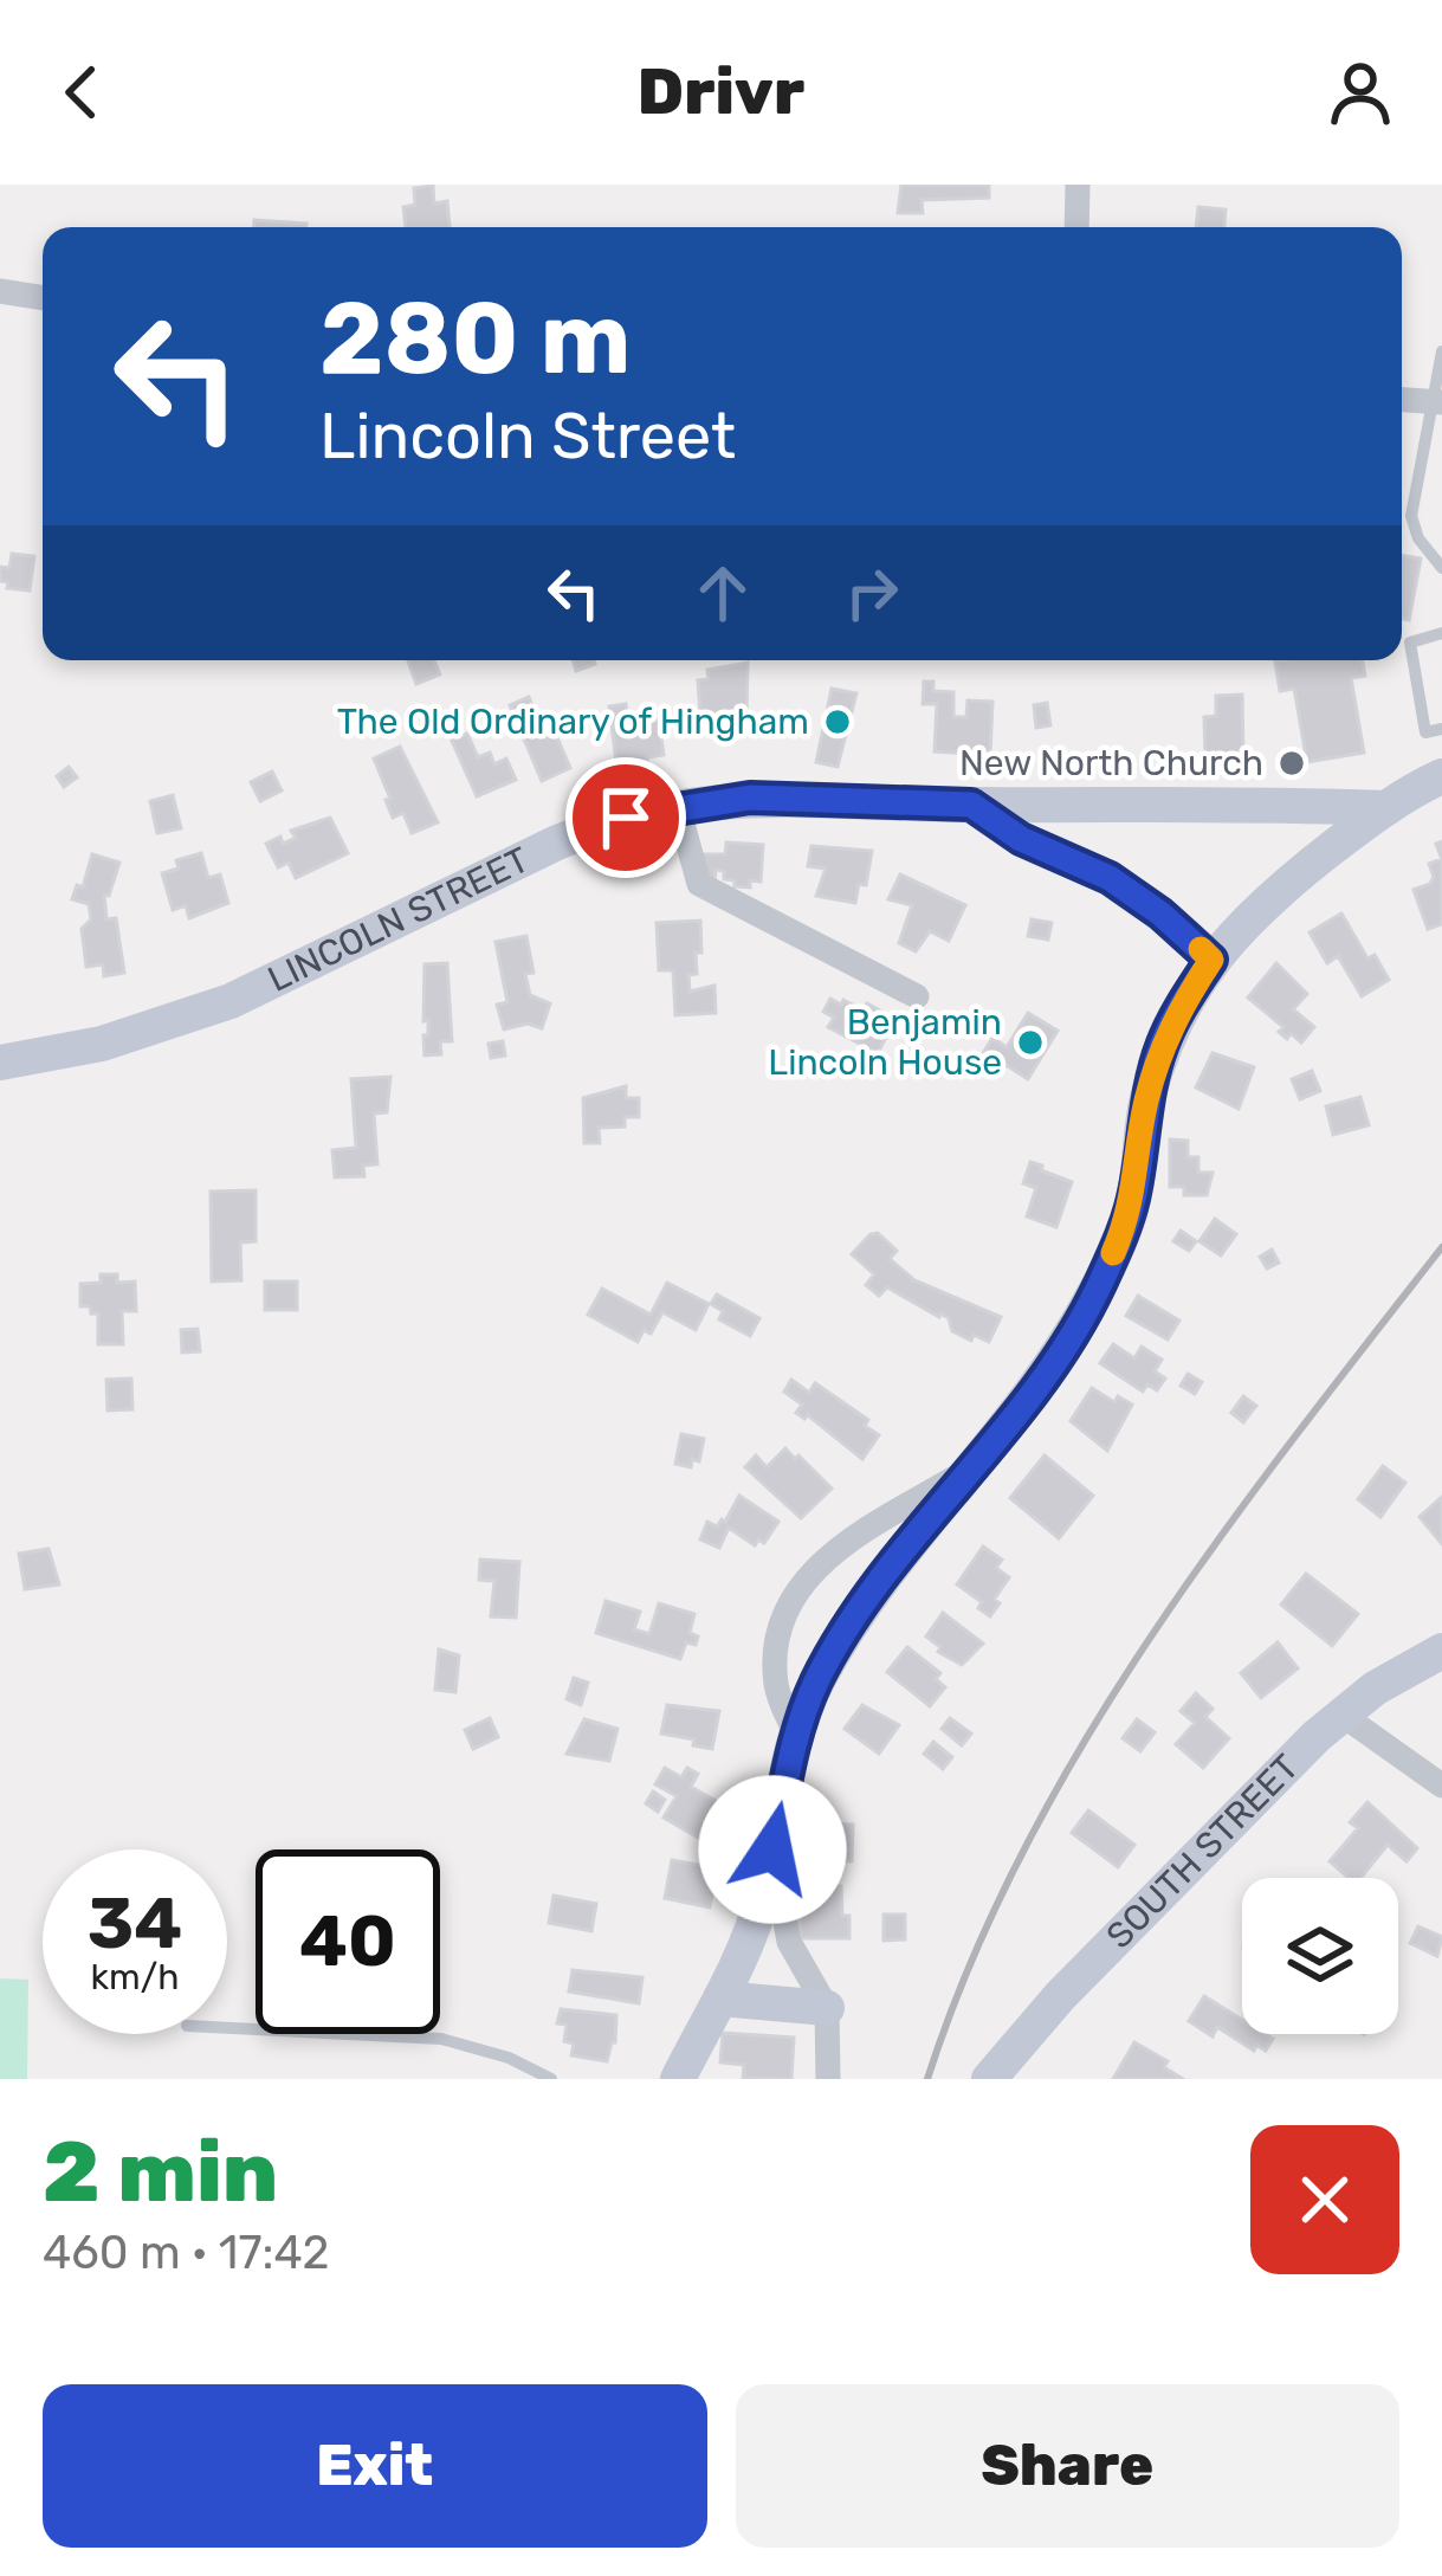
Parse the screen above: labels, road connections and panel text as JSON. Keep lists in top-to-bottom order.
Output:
{
  "streets": {
    "main road": ["LINCOLN STREET", "SOUTH STREET"]
  },
  "places": ["The Old Ordinary of Hingham", "New North Church", "Benjamin Lincoln House"],
  "page": {
    "header": "Drivr",
    "turn": ["280 m", "Lincoln Street"],
    "speed": "34 km/h",
    "limit": "40",
    "heading": ["2 min", "460 m · 17:42"],
    "buttons": ["Exit", "Share"]
  }
}
